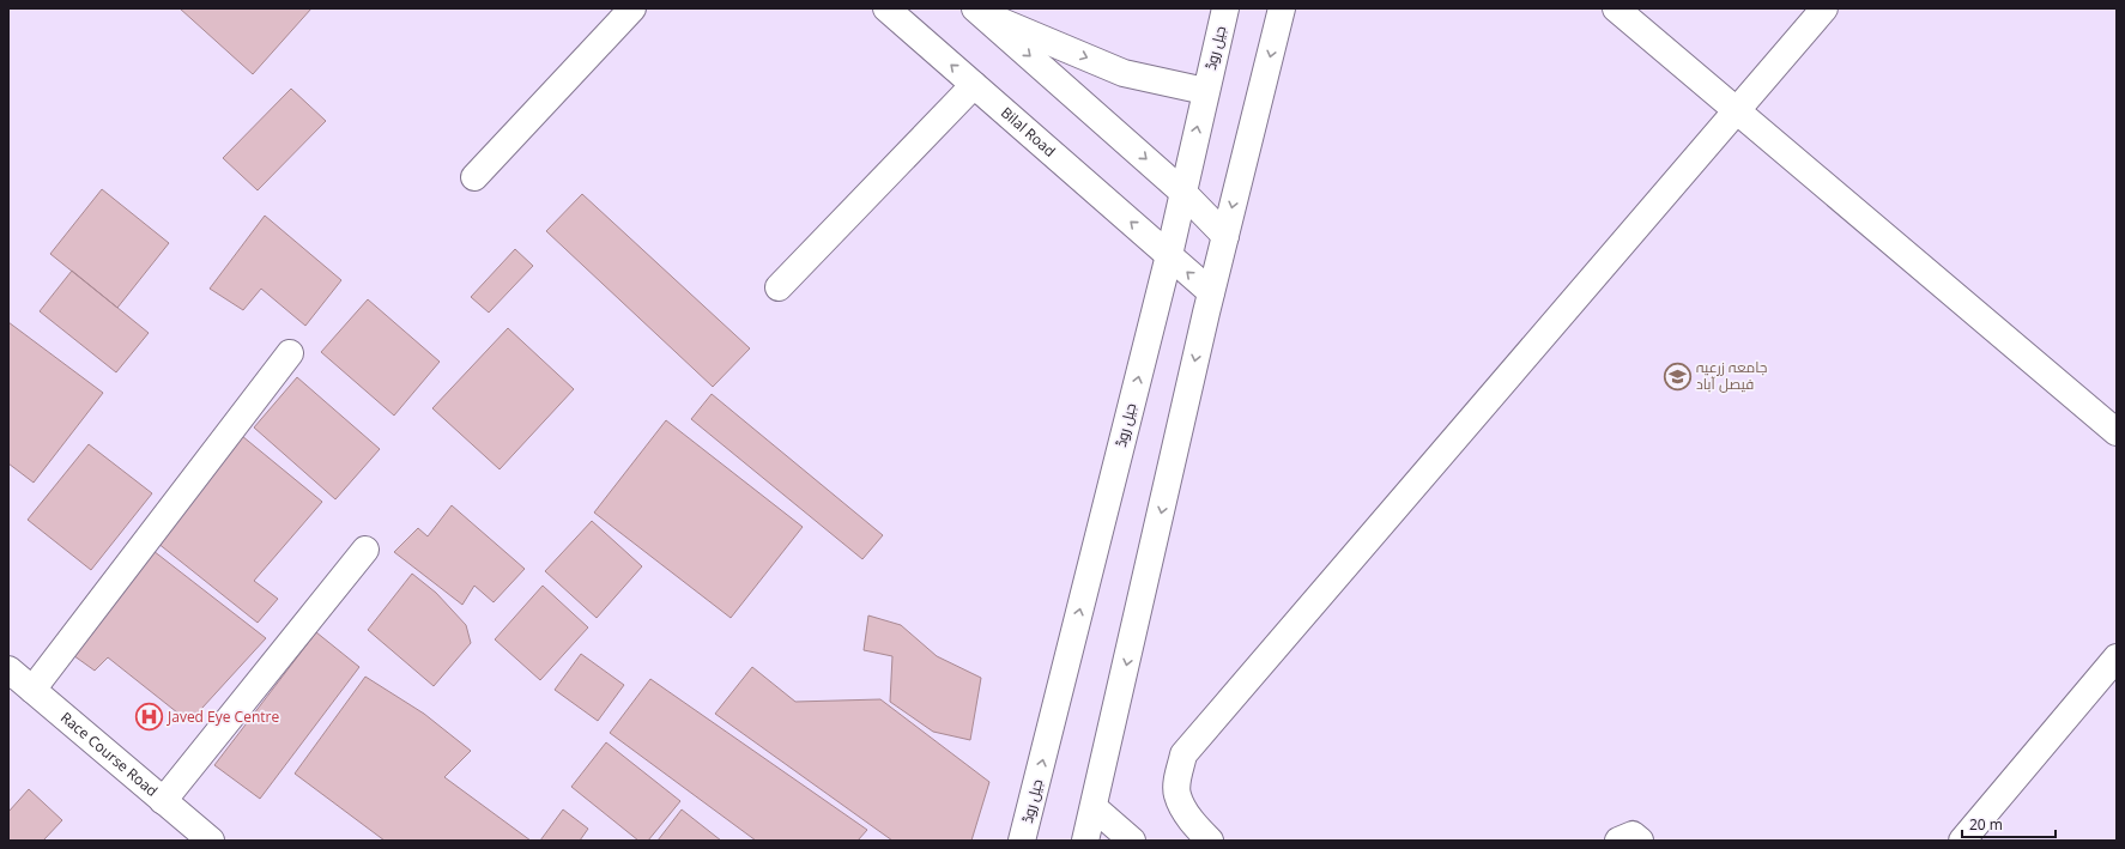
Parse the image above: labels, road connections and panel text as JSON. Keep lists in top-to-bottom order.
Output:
{
  "streets": {
    "street": ["جیل روڈ", "Bilal Road", "Race Course Road"]
  },
  "crossings": [
    ["جیل روڈ", "Bilal Road"]
  ],
  "places": {
    "school or university": ["جامعہ زرعیہ فیصل آباد"],
    "hospital": ["Javed Eye Centre"]
  },
  "scale_bar": "20 m"
}
